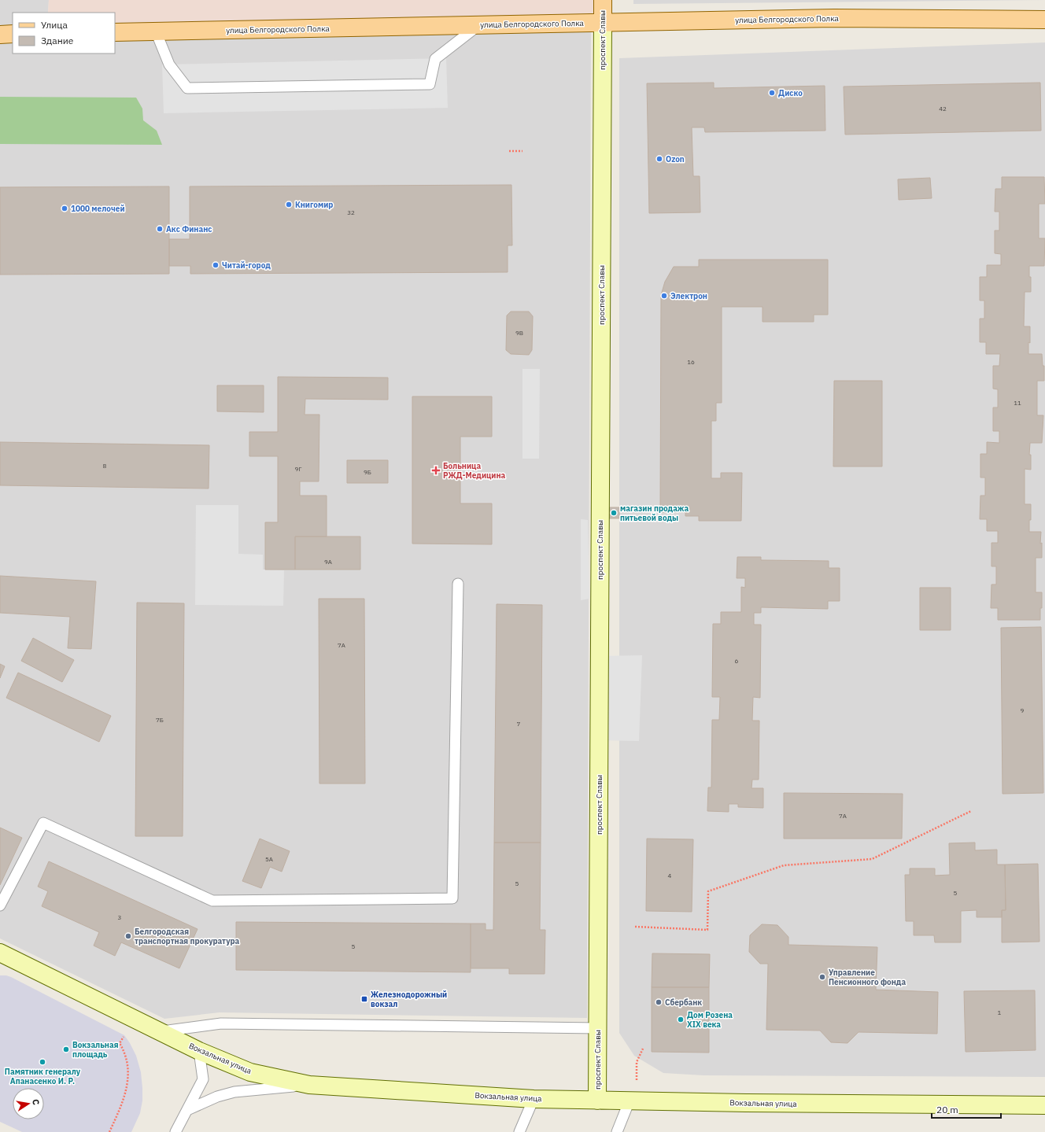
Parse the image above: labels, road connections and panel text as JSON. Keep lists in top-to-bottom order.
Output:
{
  "streets": {
    "main road": ["улица Белгородского Полка", "проспект Славы", "Вокзальная улица"]
  },
  "crossings": [
    ["улица Белгородского Полка", "проспект Славы"],
    ["проспект Славы", "Вокзальная улица"]
  ],
  "places": {
    "other": [
      "Диско",
      "Ozon",
      "Книгомир",
      "1000 мелочей",
      "Акс Финанс",
      "Читай-город",
      "Электрон",
      "магазин продажа питьевой воды",
      "Белгородская транспортная прокуратура",
      "Управление Пенсионного фонда",
      "Сбербанк",
      "Дом Розена XIX века",
      "Вокзальная площадь",
      "Памятник генералу Апанасенко И. Р."
    ],
    "health": ["Больница РЖД-Медицина"],
    "transit": ["Железнодорожный вокзал"]
  },
  "house_numbers": [
    "42",
    "32",
    "9В",
    "16",
    "11",
    "8",
    "9Г",
    "9Б",
    "9А",
    "7А",
    "6",
    "9",
    "7Б",
    "7",
    "7А",
    "5А",
    "4",
    "5",
    "5",
    "3",
    "5",
    "1"
  ],
  "legend": ["Улица", "Здание"],
  "scale_bar": "20 m",
  "north": "right"
}
